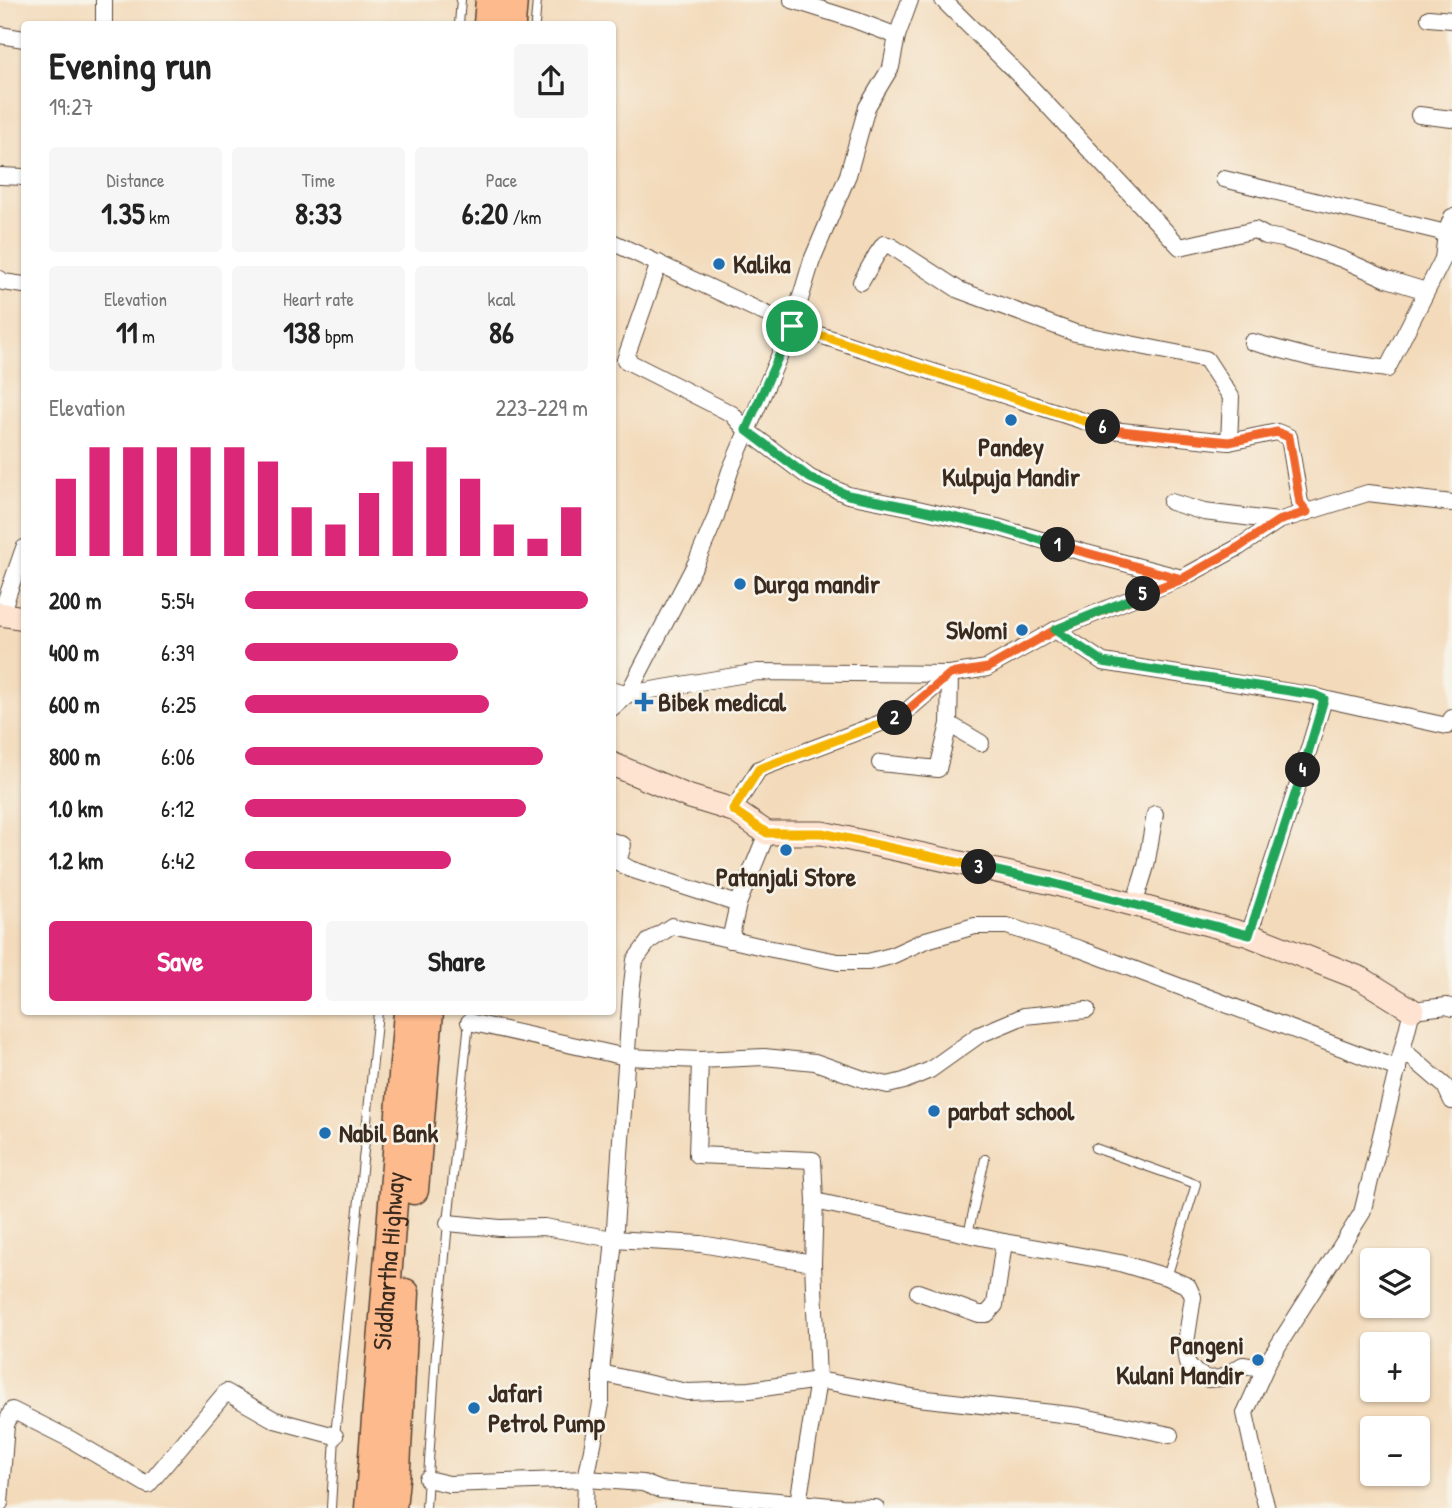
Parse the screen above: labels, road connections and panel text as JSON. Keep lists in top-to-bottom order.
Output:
{
  "streets": {
    "highway": ["Siddhartha Highway"]
  },
  "places": {
    "other": [
      "Kalika",
      "Pandey Kulpuja Mandir",
      "Durga mandir",
      "SWomi",
      "Patanjali Store",
      "parbat school",
      "Nabil Bank",
      "Pangeni Kulani Mandir",
      "Jafari Petrol Pump"
    ],
    "health": ["Bibek medical"]
  },
  "page": {
    "heading": ["Evening run", "19:27"],
    "stats": [
      ["Distance", "1.35 km"],
      ["Time", "8:33"],
      ["Pace", "6:20 /km"],
      ["Elevation", "11 m"],
      ["Heart rate", "138 bpm"],
      ["kcal", "86"]
    ],
    "chart": ["Elevation", "223–229 m"],
    "pins": [
      "6",
      "1",
      "5",
      "2",
      "4",
      "3"
    ],
    "list": [
      {
        "name": "200 m",
        "note": "5:54"
      },
      {
        "name": "400 m",
        "note": "6:39"
      },
      {
        "name": "600 m",
        "note": "6:25"
      },
      {
        "name": "800 m",
        "note": "6:06"
      },
      {
        "name": "1.0 km",
        "note": "6:12"
      },
      {
        "name": "1.2 km",
        "note": "6:42"
      }
    ],
    "buttons": ["Save", "Share"],
    "map_buttons": ["+", "−"]
  }
}
